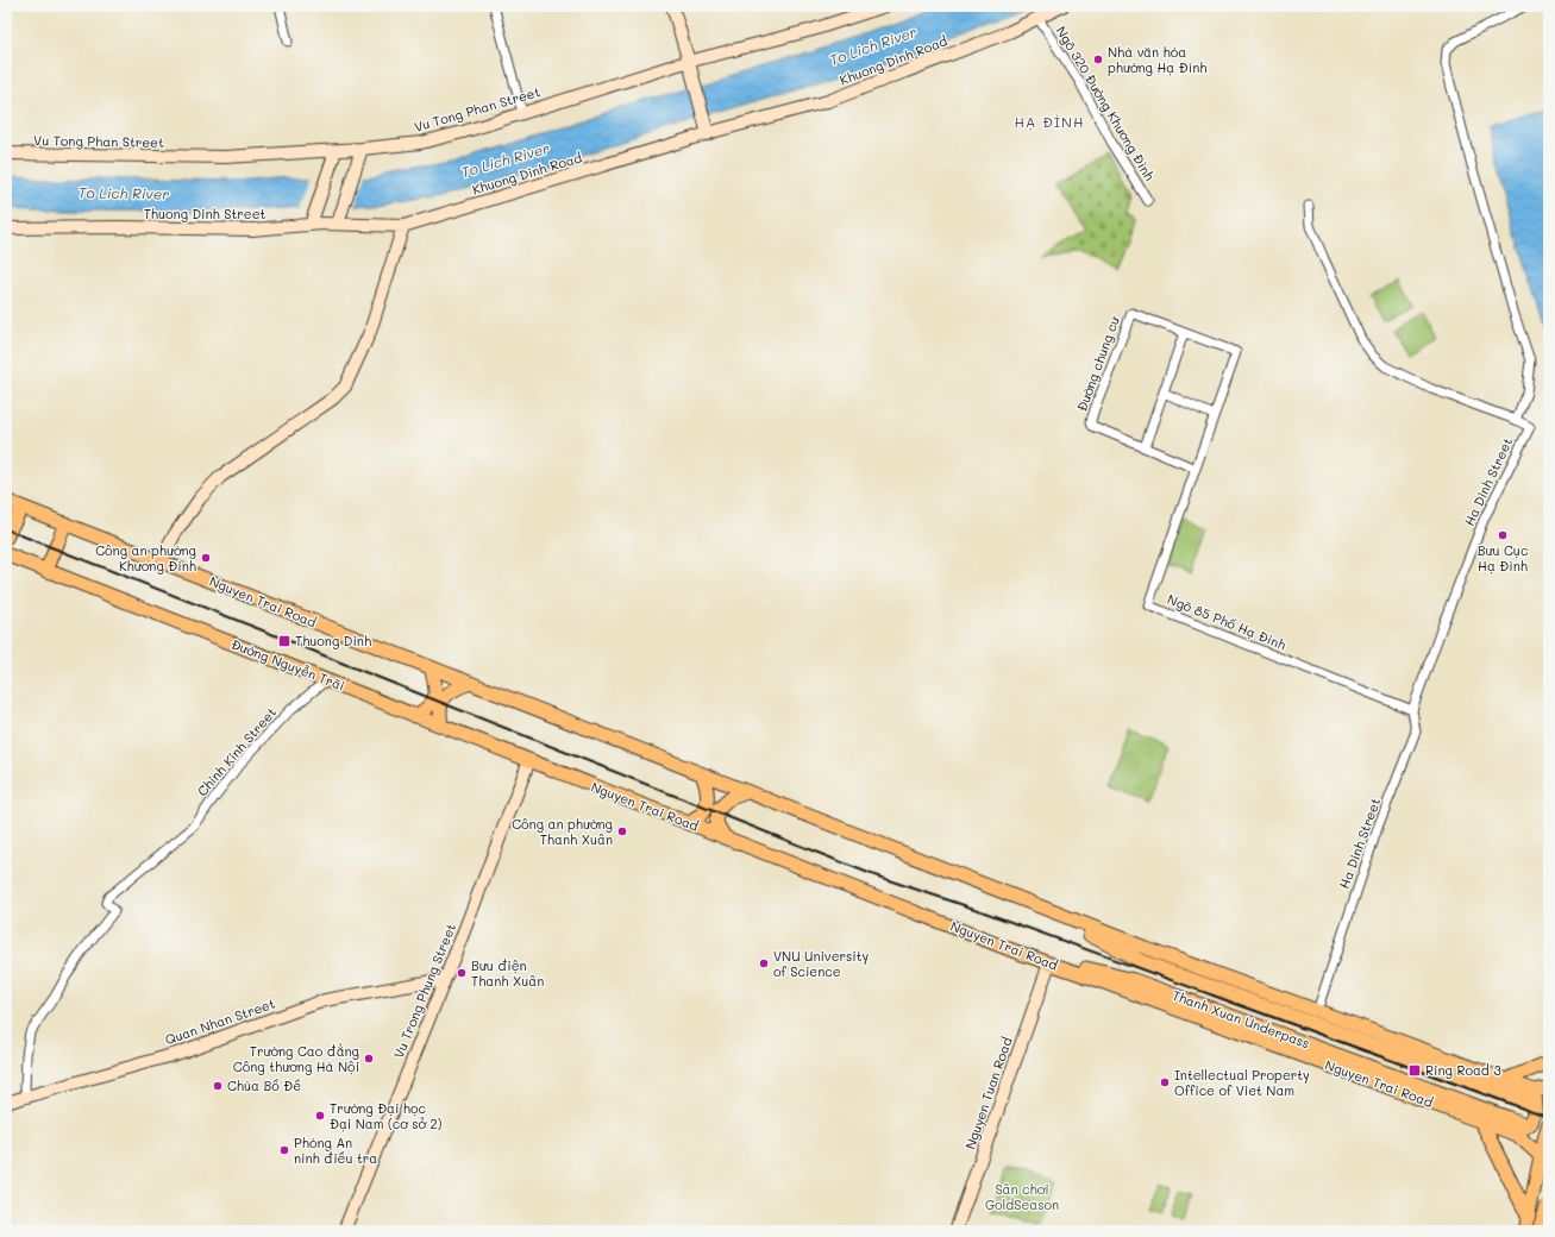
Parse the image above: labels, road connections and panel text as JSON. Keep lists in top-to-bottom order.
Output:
{
  "streets": {
    "main road": [
      "Khuong Dinh Road",
      "Vu Tong Phan Street",
      "Thuong Dinh Street",
      "Nguyen Trai Road",
      "Đường Nguyễn Trãi",
      "Vu Trong Phung Street",
      "Thanh Xuan Underpass",
      "Quan Nhan Street",
      "Nguyen Tuan Road"
    ],
    "street": [
      "Ngõ 320 Đường Khương Đình",
      "Đường chung cư",
      "Ha Dinh Street",
      "Ngõ 85 Phố Hạ Đình",
      "Chinh Kinh Street"
    ]
  },
  "crossings": [
    ["Khuong Dinh Road", "Ngõ 320 Đường Khương Đình"],
    ["Khuong Dinh Road", "Thuong Dinh Street"],
    ["Đường chung cư", "Ngõ 85 Phố Hạ Đình"],
    ["Ha Dinh Street", "Nguyen Trai Road"],
    ["Ha Dinh Street", "Ngõ 85 Phố Hạ Đình"],
    ["Nguyen Trai Road", "Đường Nguyễn Trãi"],
    ["Nguyen Trai Road", "Vu Trong Phung Street"],
    ["Nguyen Trai Road", "Thanh Xuan Underpass"],
    ["Nguyen Trai Road", "Nguyen Tuan Road"],
    ["Đường Nguyễn Trãi", "Chinh Kinh Street"],
    ["Đường Nguyễn Trãi", "Vu Trong Phung Street"],
    ["Chinh Kinh Street", "Quan Nhan Street"],
    ["Vu Trong Phung Street", "Quan Nhan Street"]
  ],
  "districts": ["HẠ ĐÌNH"],
  "water": ["To Lich River"],
  "parks": ["Sân chơi GoldSeason"],
  "places": {
    "other": [
      "Nhà văn hóa phường Hạ Đình",
      "Bưu Cục Hạ Đình",
      "Công an phường Khương Đình",
      "Công an phường Thanh Xuân",
      "VNU University of Science",
      "Bưu điện Thanh Xuân",
      "Trường Cao đẳng Công thương Hà Nội",
      "Intellectual Property Office of Viet Nam",
      "Chùa Bồ Đề",
      "Trường Đại học Đại Nam (cơ sở 2)",
      "Phòng An ninh điều tra"
    ],
    "transit": ["Thuong Dinh", "Ring Road 3"]
  }
}
